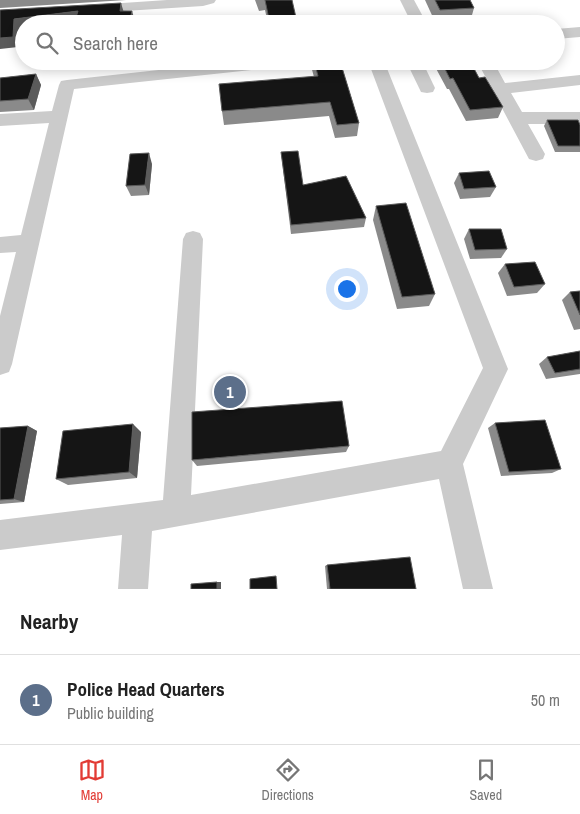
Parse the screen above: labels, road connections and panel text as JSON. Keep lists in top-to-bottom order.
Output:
{
  "page": {
    "search": "Search here",
    "pins": "1",
    "heading": "Nearby",
    "list": [
      {
        "mark": "1",
        "name": "Police Head Quarters",
        "note": "Public building",
        "value": "50 m"
      }
    ],
    "nav": ["Map", "Directions", "Saved"]
  }
}
